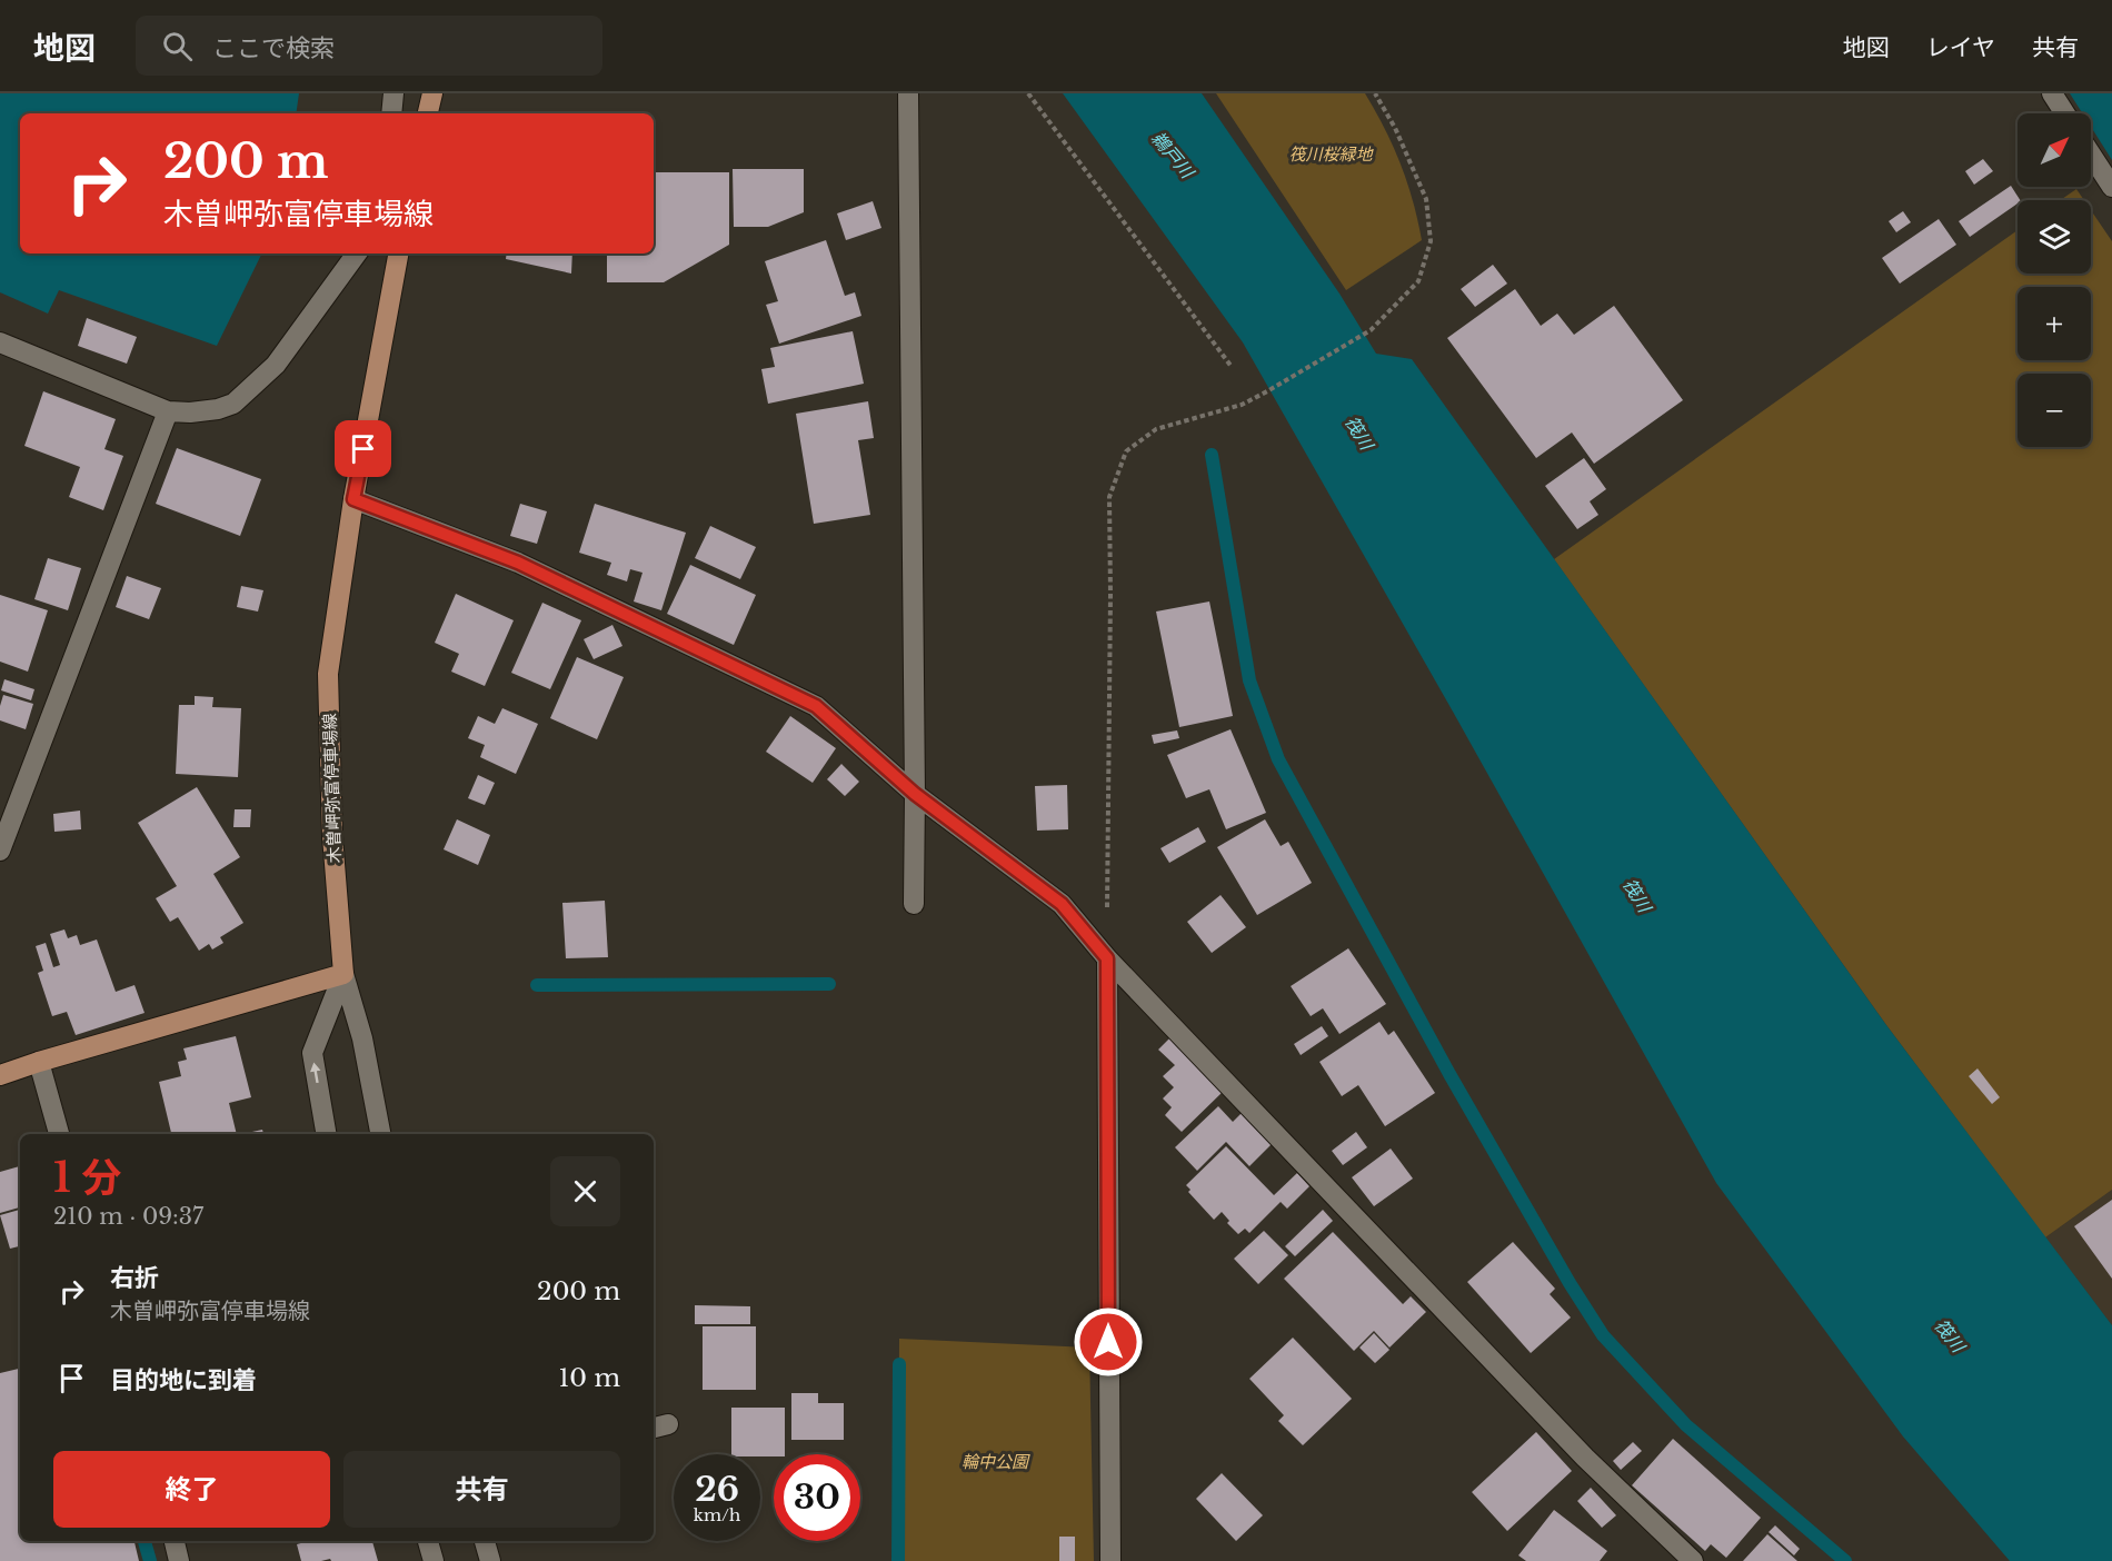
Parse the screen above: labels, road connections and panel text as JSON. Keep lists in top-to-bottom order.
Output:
{
  "streets": {
    "main road": ["木曽岬弥富停車場線"]
  },
  "water": ["鵜戸川", "筏川"],
  "parks": ["筏川桜緑地", "輪中公園"],
  "north": "top right",
  "page": {
    "header": "地図",
    "search": "ここで検索",
    "nav": ["地図", "レイヤ", "共有"],
    "map_buttons": ["+", "−"],
    "turn": ["200 m", "木曽岬弥富停車場線"],
    "heading": ["1 分", "210 m · 09:37"],
    "list": [
      {
        "name": "右折",
        "note": "木曽岬弥富停車場線",
        "value": "200 m"
      },
      {
        "name": "目的地に到着",
        "value": "10 m"
      }
    ],
    "buttons": ["終了", "共有"],
    "speed": "26 km/h",
    "limit": "30"
  }
}
